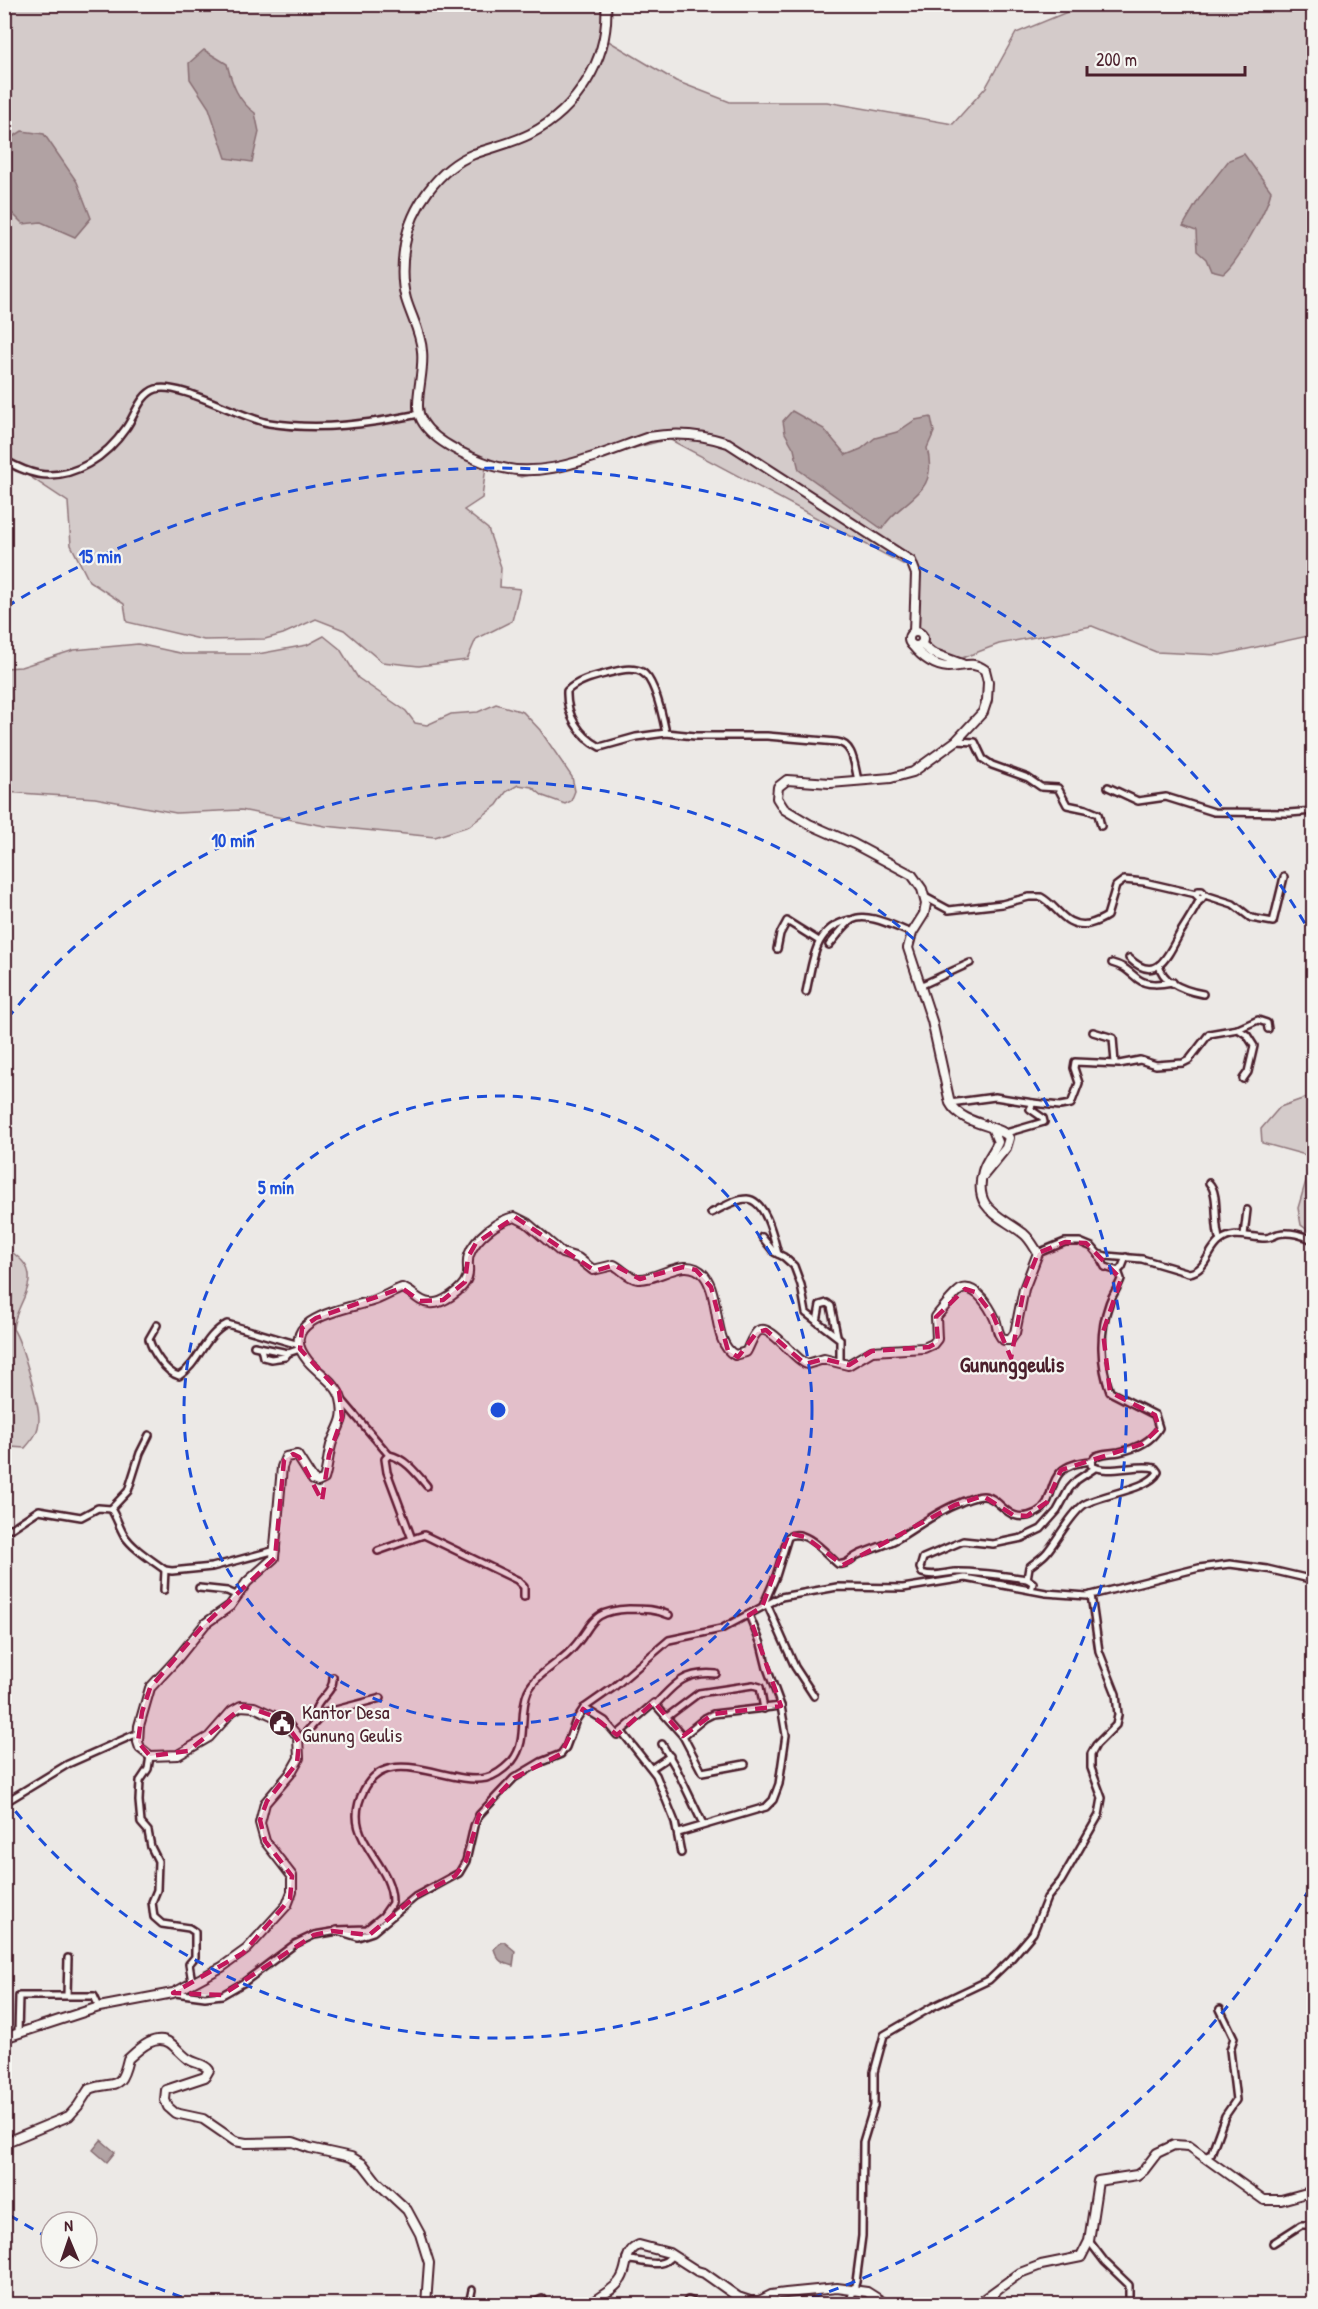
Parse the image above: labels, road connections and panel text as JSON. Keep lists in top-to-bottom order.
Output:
{
  "districts": ["Gununggeulis"],
  "places": {
    "public building": ["Kantor Desa Gunung Geulis"]
  },
  "scale_bar": "200 m",
  "north": "top",
  "rings": ["15 min", "10 min", "5 min"]
}
